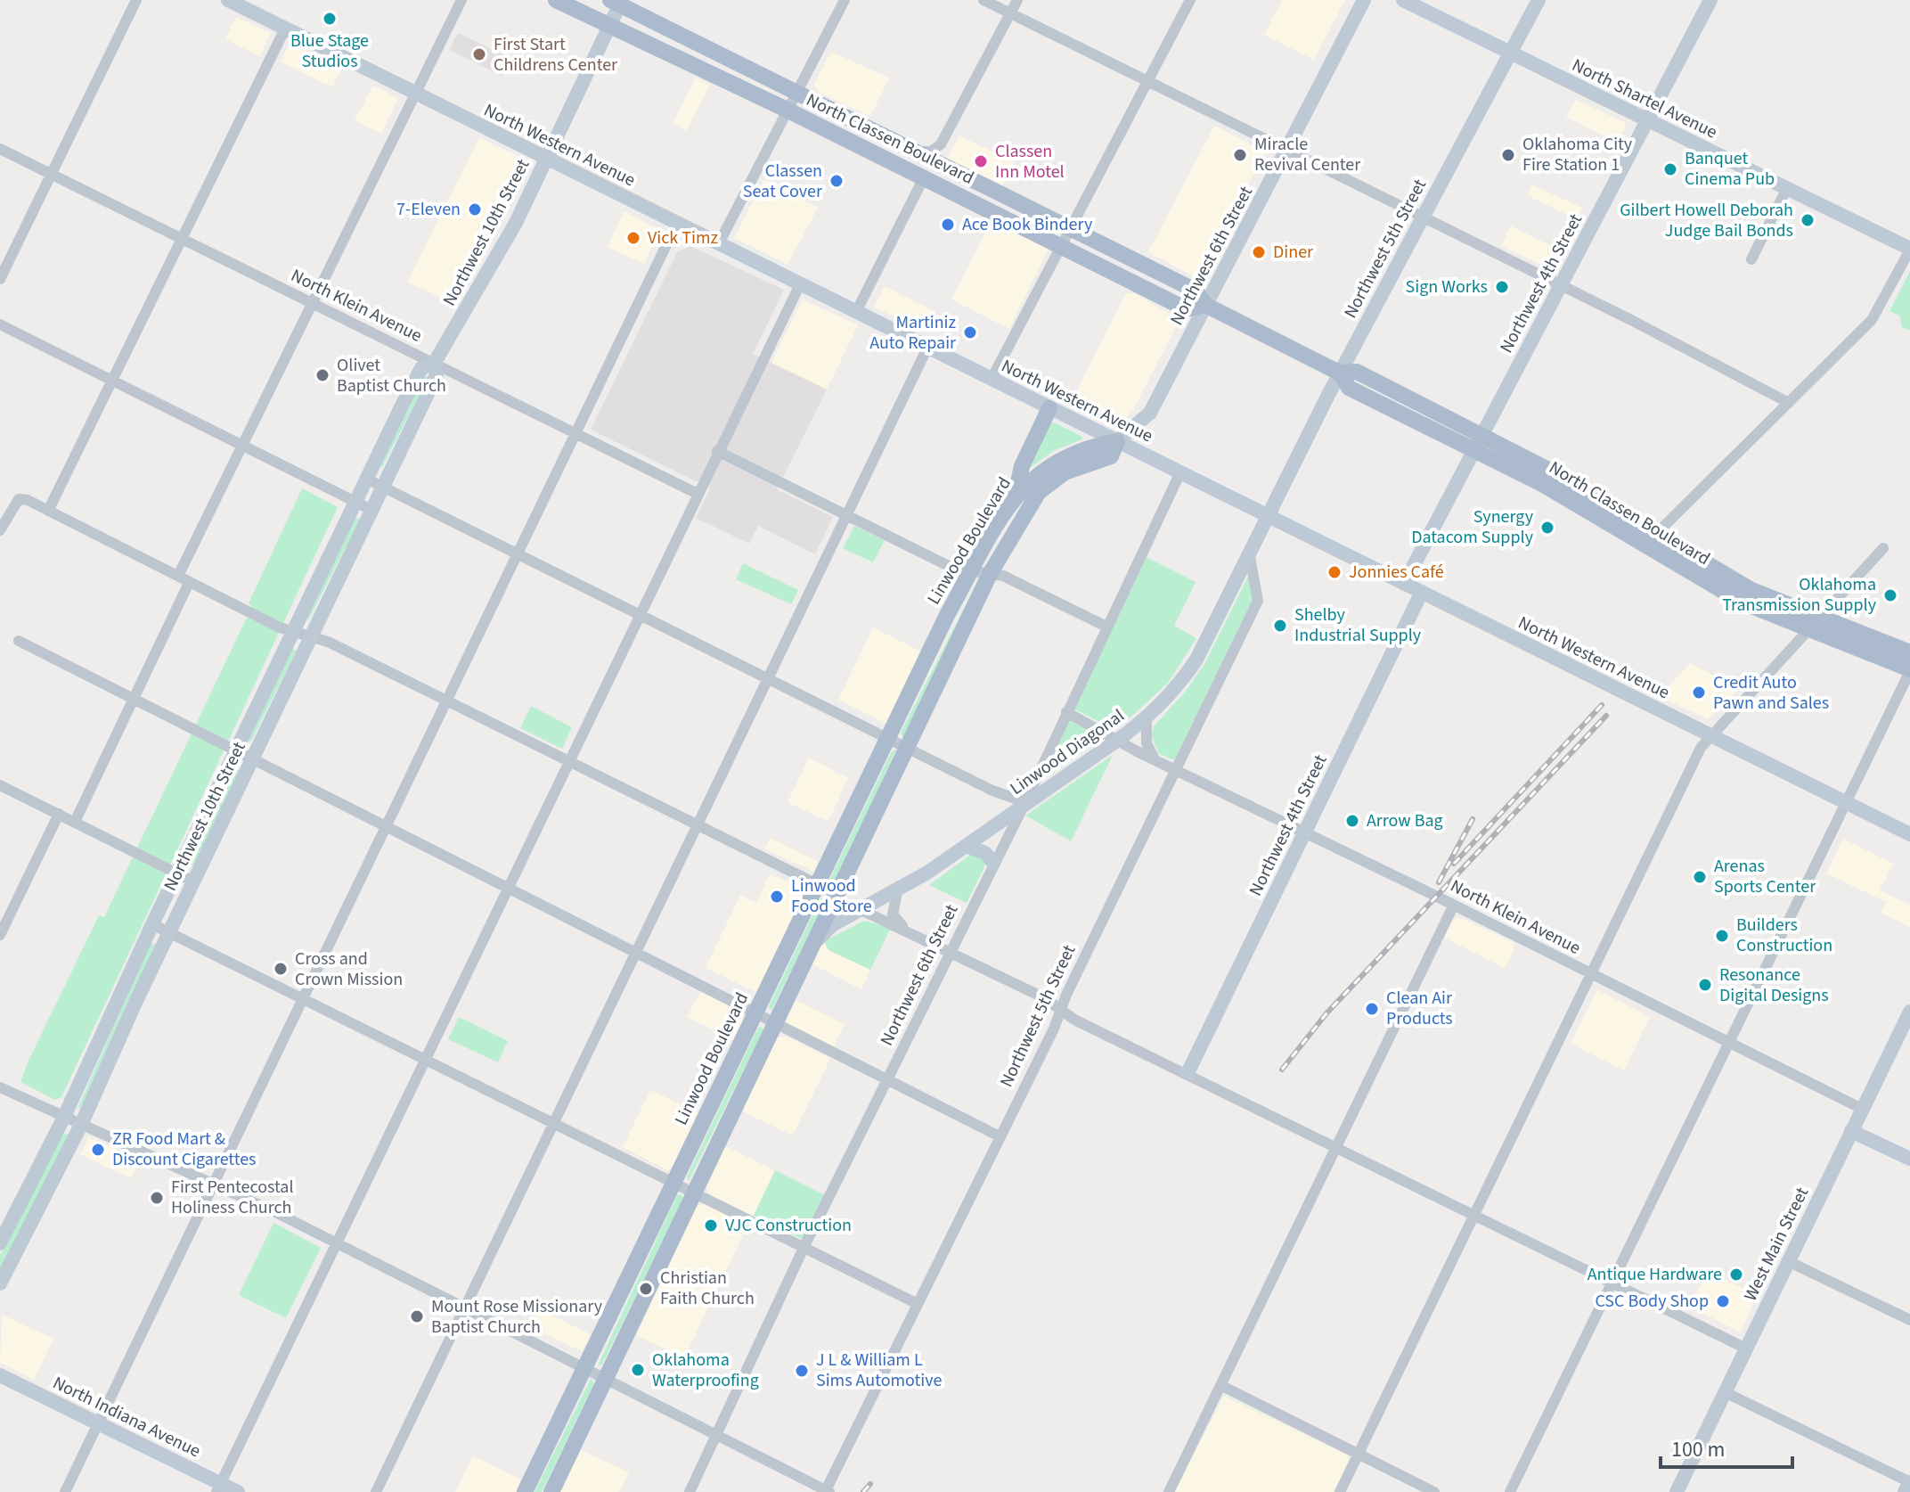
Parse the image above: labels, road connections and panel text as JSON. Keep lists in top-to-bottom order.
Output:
{
  "streets": {
    "main road": [
      "North Shartel Avenue",
      "North Classen Boulevard",
      "North Western Avenue",
      "Northwest 10th Street",
      "Northwest 5th Street",
      "Northwest 6th Street",
      "Northwest 4th Street",
      "Linwood Boulevard",
      "Linwood Diagonal",
      "West Main Street",
      "North Indiana Avenue"
    ],
    "street": ["North Klein Avenue"]
  },
  "crossings": [
    ["North Shartel Avenue", "Northwest 5th Street"],
    ["North Shartel Avenue", "Northwest 4th Street"],
    ["North Classen Boulevard", "Northwest 10th Street"],
    ["North Classen Boulevard", "Northwest 5th Street"],
    ["North Classen Boulevard", "Northwest 6th Street"],
    ["North Classen Boulevard", "Northwest 4th Street"],
    ["North Western Avenue", "Northwest 10th Street"],
    ["North Western Avenue", "Northwest 5th Street"],
    ["North Western Avenue", "Northwest 6th Street"],
    ["North Western Avenue", "Northwest 4th Street"],
    ["North Western Avenue", "Linwood Boulevard"],
    ["North Western Avenue", "Linwood Diagonal"],
    ["Northwest 10th Street", "North Klein Avenue"],
    ["Northwest 5th Street", "North Klein Avenue"],
    ["Northwest 5th Street", "Linwood Diagonal"],
    ["Northwest 6th Street", "North Klein Avenue"],
    ["Northwest 6th Street", "Linwood Boulevard"],
    ["Northwest 6th Street", "Linwood Diagonal"],
    ["Northwest 4th Street", "North Klein Avenue"],
    ["North Klein Avenue", "Linwood Diagonal"],
    ["North Klein Avenue", "West Main Street"],
    ["Linwood Boulevard", "Linwood Diagonal"]
  ],
  "places": [
    "Blue Stage Studios",
    "First Start Childrens Center",
    "Miracle Revival Center",
    "Oklahoma City Fire Station 1",
    "Classen Inn Motel",
    "Banquet Cinema Pub",
    "Classen Seat Cover",
    "7-Eleven",
    "Gilbert Howell Deborah Judge Bail Bonds",
    "Ace Book Bindery",
    "Vick Timz",
    "Diner",
    "Sign Works",
    "Martiniz Auto Repair",
    "Olivet Baptist Church",
    "Synergy Datacom Supply",
    "Jonnies Café",
    "Oklahoma Transmission Supply",
    "Shelby Industrial Supply",
    "Credit Auto Pawn and Sales",
    "Arrow Bag",
    "Arenas Sports Center",
    "Linwood Food Store",
    "Builders Construction",
    "Cross and Crown Mission",
    "Resonance Digital Designs",
    "Clean Air Products",
    "ZR Food Mart & Discount Cigarettes",
    "First Pentecostal Holiness Church",
    "VJC Construction",
    "Antique Hardware",
    "Christian Faith Church",
    "CSC Body Shop",
    "Mount Rose Missionary Baptist Church",
    "Oklahoma Waterproofing",
    "J L & William L Sims Automotive"
  ],
  "scale_bar": "100 m"
}
